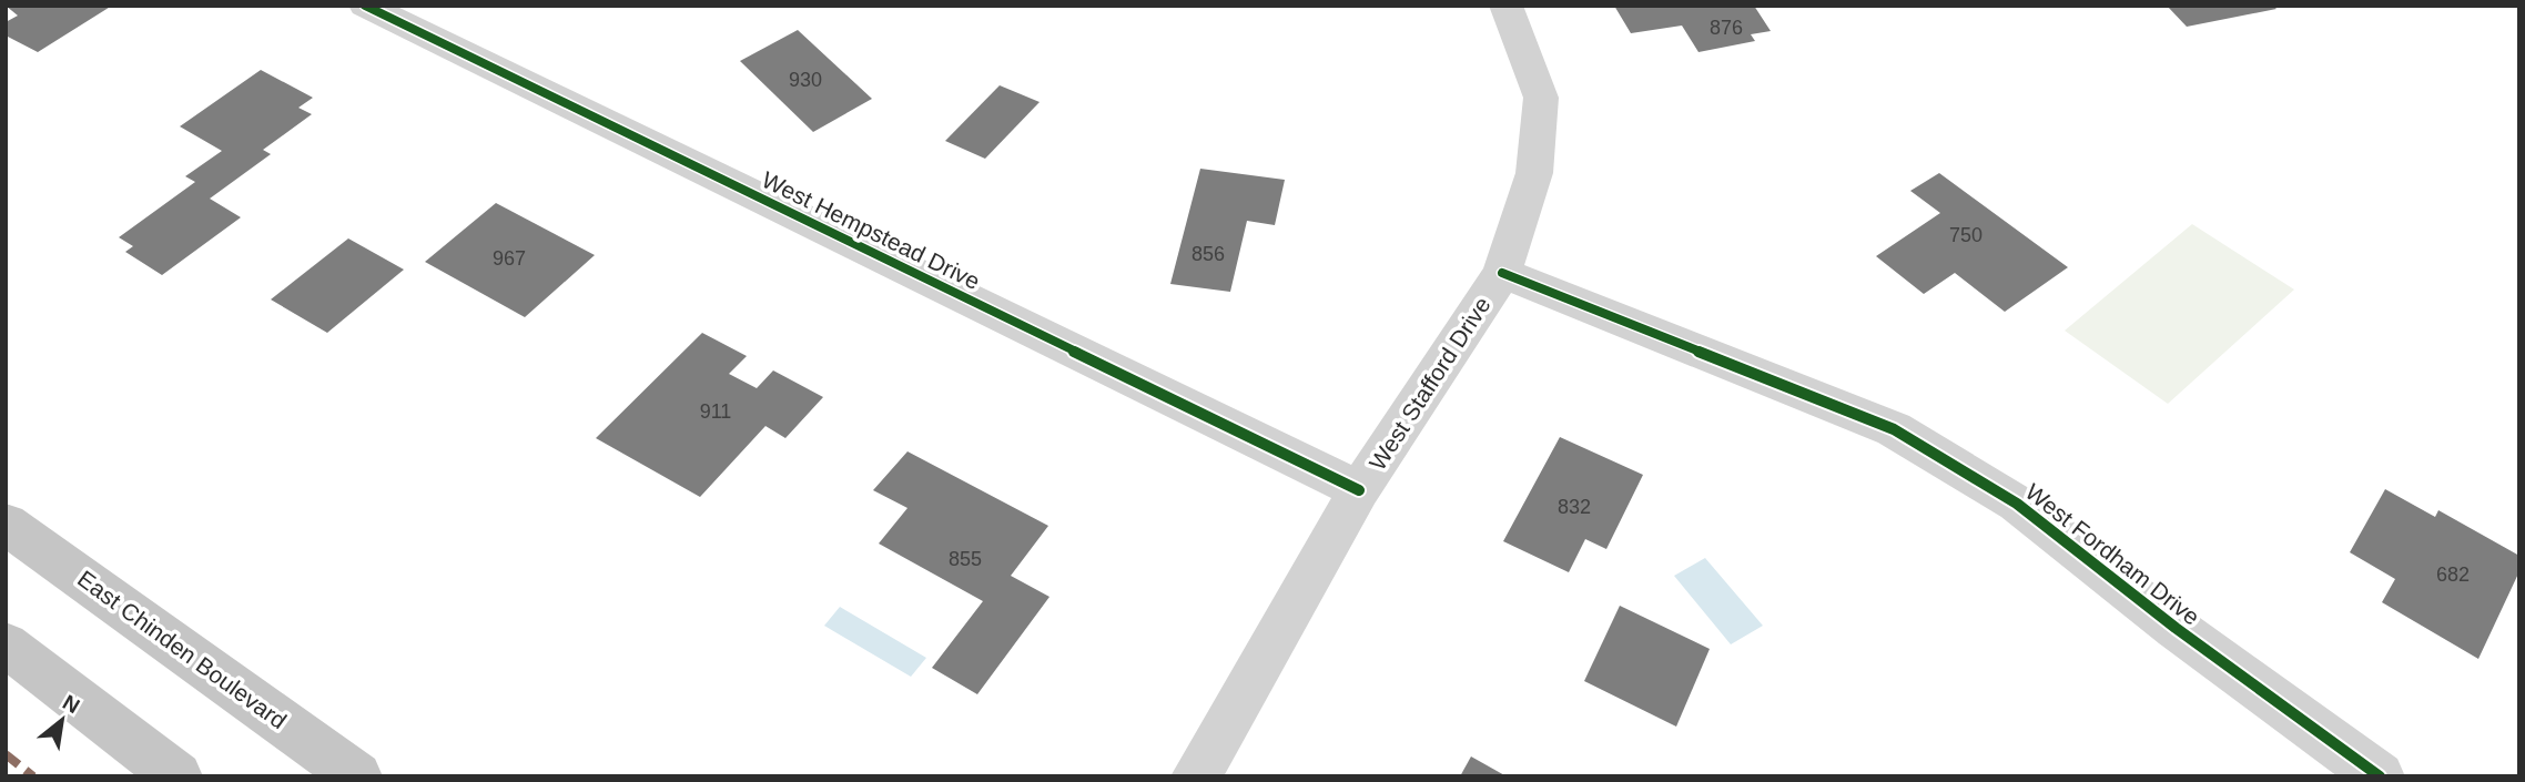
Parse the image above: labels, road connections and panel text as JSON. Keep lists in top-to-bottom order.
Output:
{
  "streets": {
    "main road": ["East Chinden Boulevard"],
    "street": ["West Hempstead Drive", "West Stafford Drive", "West Fordham Drive"]
  },
  "crossings": [
    ["West Hempstead Drive", "West Stafford Drive"],
    ["West Stafford Drive", "West Fordham Drive"]
  ],
  "house_numbers": [
    "876",
    "930",
    "750",
    "856",
    "967",
    "911",
    "832",
    "855",
    "682"
  ],
  "north": "top right"
}
